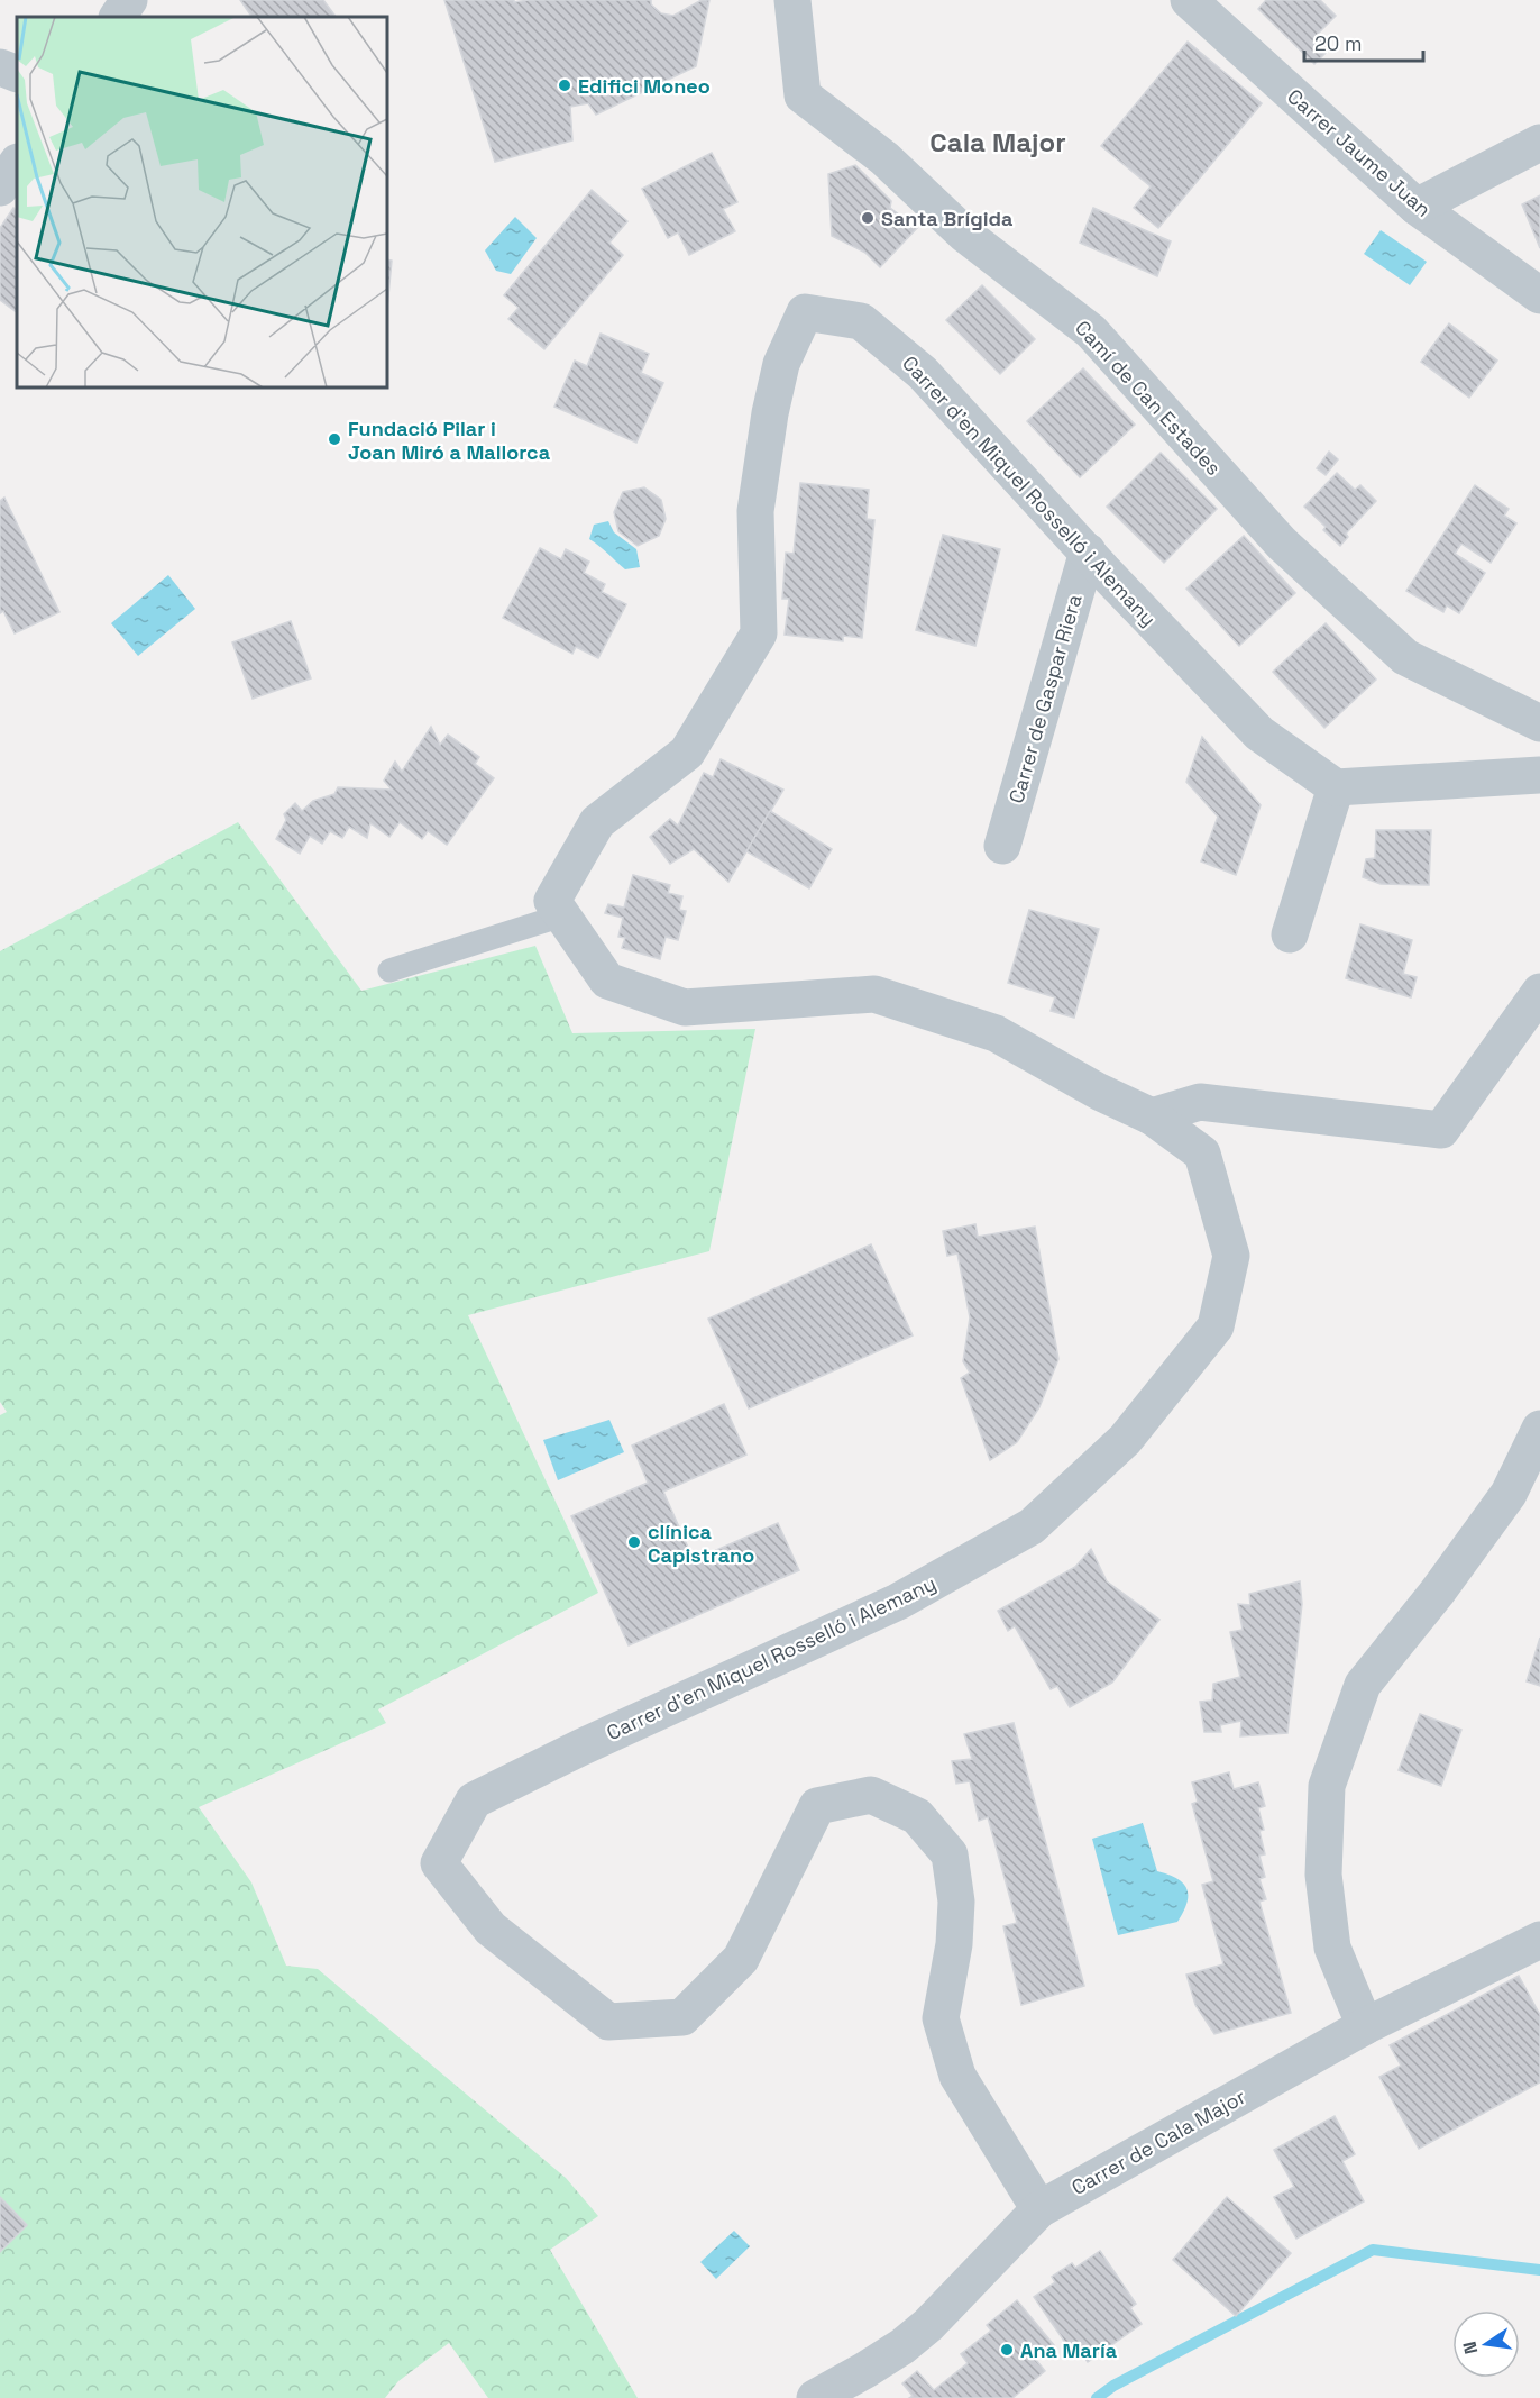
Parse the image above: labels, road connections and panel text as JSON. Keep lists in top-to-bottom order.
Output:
{
  "streets": {
    "street": [
      "Carrer Jaume Juan",
      "Camí de Can Estades",
      "Carrer d'en Miquel Rosselló i Alemany",
      "Carrer de Gaspar Riera",
      "Carrer de Cala Major"
    ]
  },
  "crossings": [
    ["Carrer d'en Miquel Rosselló i Alemany", "Carrer de Gaspar Riera"],
    ["Carrer d'en Miquel Rosselló i Alemany", "Carrer de Cala Major"]
  ],
  "districts": ["Cala Major"],
  "places": [
    "Edifici Moneo",
    "Santa Brígida",
    "Fundació Pilar i Joan Miró a Mallorca",
    "clínica Capistrano",
    "Ana María"
  ],
  "scale_bar": "20 m",
  "north": "left"
}
